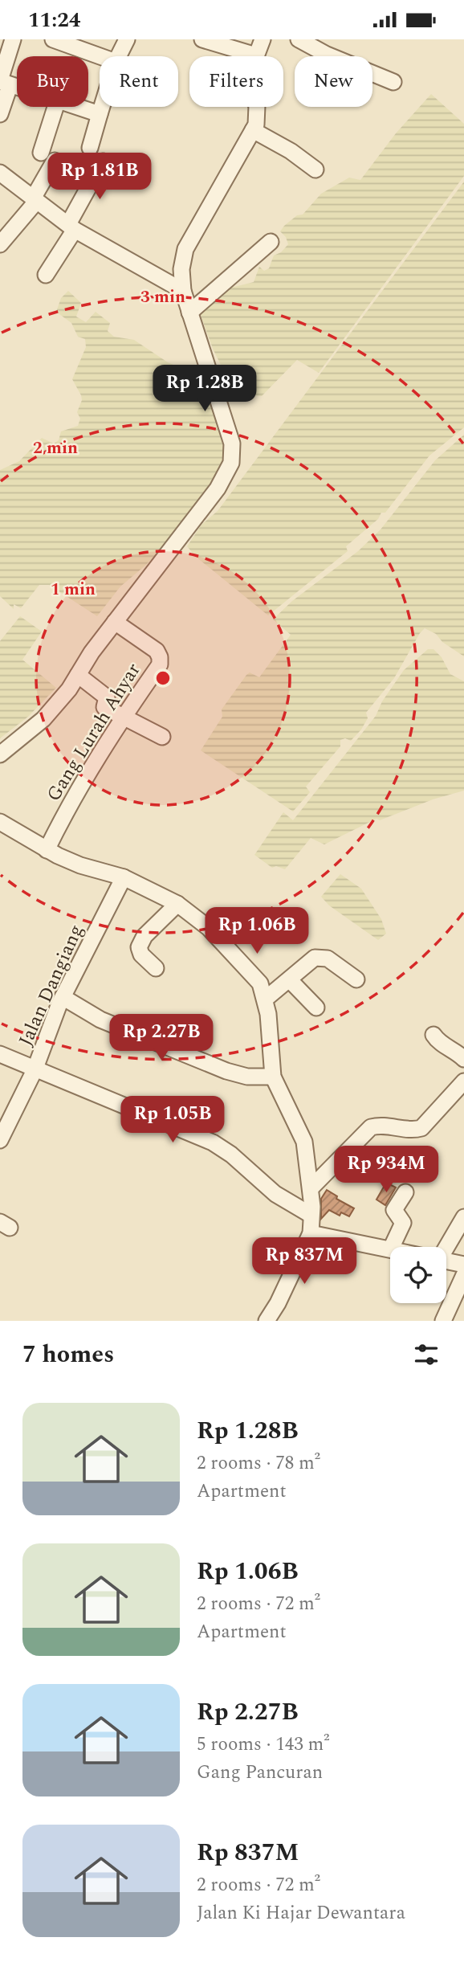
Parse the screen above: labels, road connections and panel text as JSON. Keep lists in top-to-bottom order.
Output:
{
  "streets": {
    "street": ["Gang Lurah Ahyar", "Jalan Dangiang"]
  },
  "page": {
    "status": "11:24",
    "chip": [
      "Buy",
      "Rent",
      "Filters",
      "New"
    ],
    "price": [
      "Rp 1.81B",
      "Rp 1.28B",
      "Rp 1.06B",
      "Rp 2.27B",
      "Rp 1.05B",
      "Rp 934M",
      "Rp 837M"
    ],
    "heading": "7 homes",
    "list": [
      {
        "name": "Rp 1.28B",
        "note": "2 rooms · 78 m² · Apartment"
      },
      {
        "name": "Rp 1.06B",
        "note": "2 rooms · 72 m² · Apartment"
      },
      {
        "name": "Rp 2.27B",
        "note": "5 rooms · 143 m² · Gang Pancuran"
      },
      {
        "name": "Rp 837M",
        "note": "2 rooms · 72 m² · Jalan Ki Hajar Dewantara"
      }
    ]
  },
  "rings": ["3 min", "2 min", "1 min"]
}
